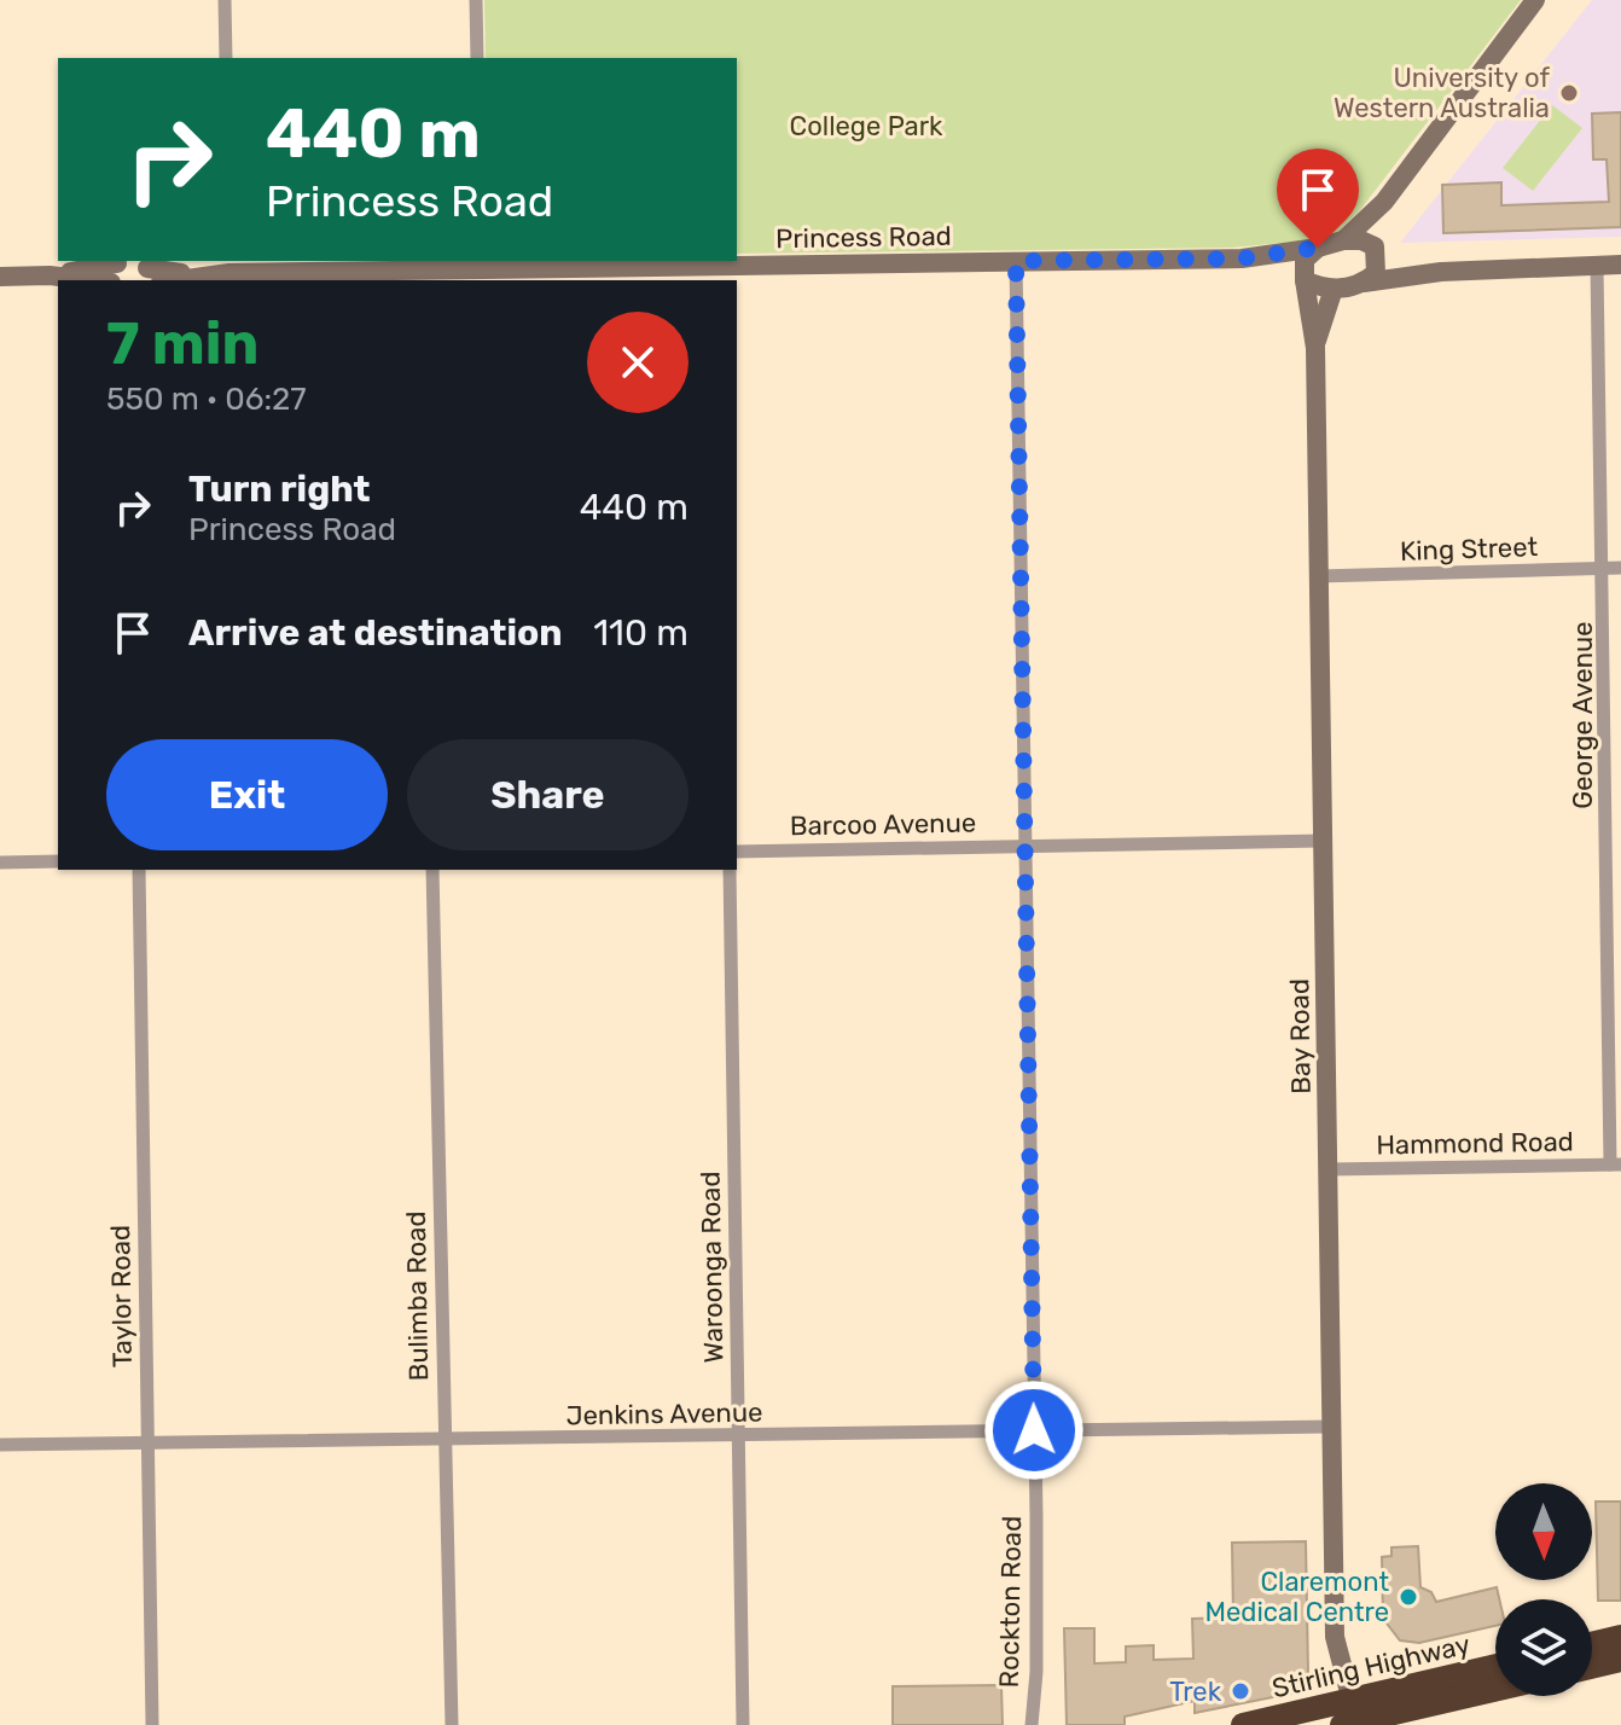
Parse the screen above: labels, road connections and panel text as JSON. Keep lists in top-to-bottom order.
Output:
{
  "streets": {
    "highway": ["Stirling Highway"],
    "street": [
      "Princess Road",
      "King Street",
      "George Avenue",
      "Barcoo Avenue",
      "Bay Road",
      "Hammond Road",
      "Waroonga Road",
      "Taylor Road",
      "Bulimba Road",
      "Jenkins Avenue",
      "Rockton Road"
    ]
  },
  "crossings": [
    ["Princess Road", "Bay Road"],
    ["Princess Road", "Rockton Road"],
    ["King Street", "George Avenue"],
    ["King Street", "Bay Road"],
    ["George Avenue", "Hammond Road"],
    ["Barcoo Avenue", "Bay Road"],
    ["Barcoo Avenue", "Rockton Road"],
    ["Bay Road", "Hammond Road"],
    ["Bay Road", "Jenkins Avenue"],
    ["Bay Road", "Stirling Highway"],
    ["Waroonga Road", "Jenkins Avenue"],
    ["Taylor Road", "Jenkins Avenue"],
    ["Bulimba Road", "Jenkins Avenue"],
    ["Jenkins Avenue", "Rockton Road"]
  ],
  "parks": ["College Park"],
  "places": ["University of Western Australia", "Claremont Medical Centre", "Trek"],
  "north": "bottom",
  "page": {
    "turn": ["440 m", "Princess Road"],
    "heading": ["7 min", "550 m · 06:27"],
    "list": [
      {
        "name": "Turn right",
        "note": "Princess Road",
        "value": "440 m"
      },
      {
        "name": "Arrive at destination",
        "value": "110 m"
      }
    ],
    "buttons": ["Exit", "Share"]
  }
}
